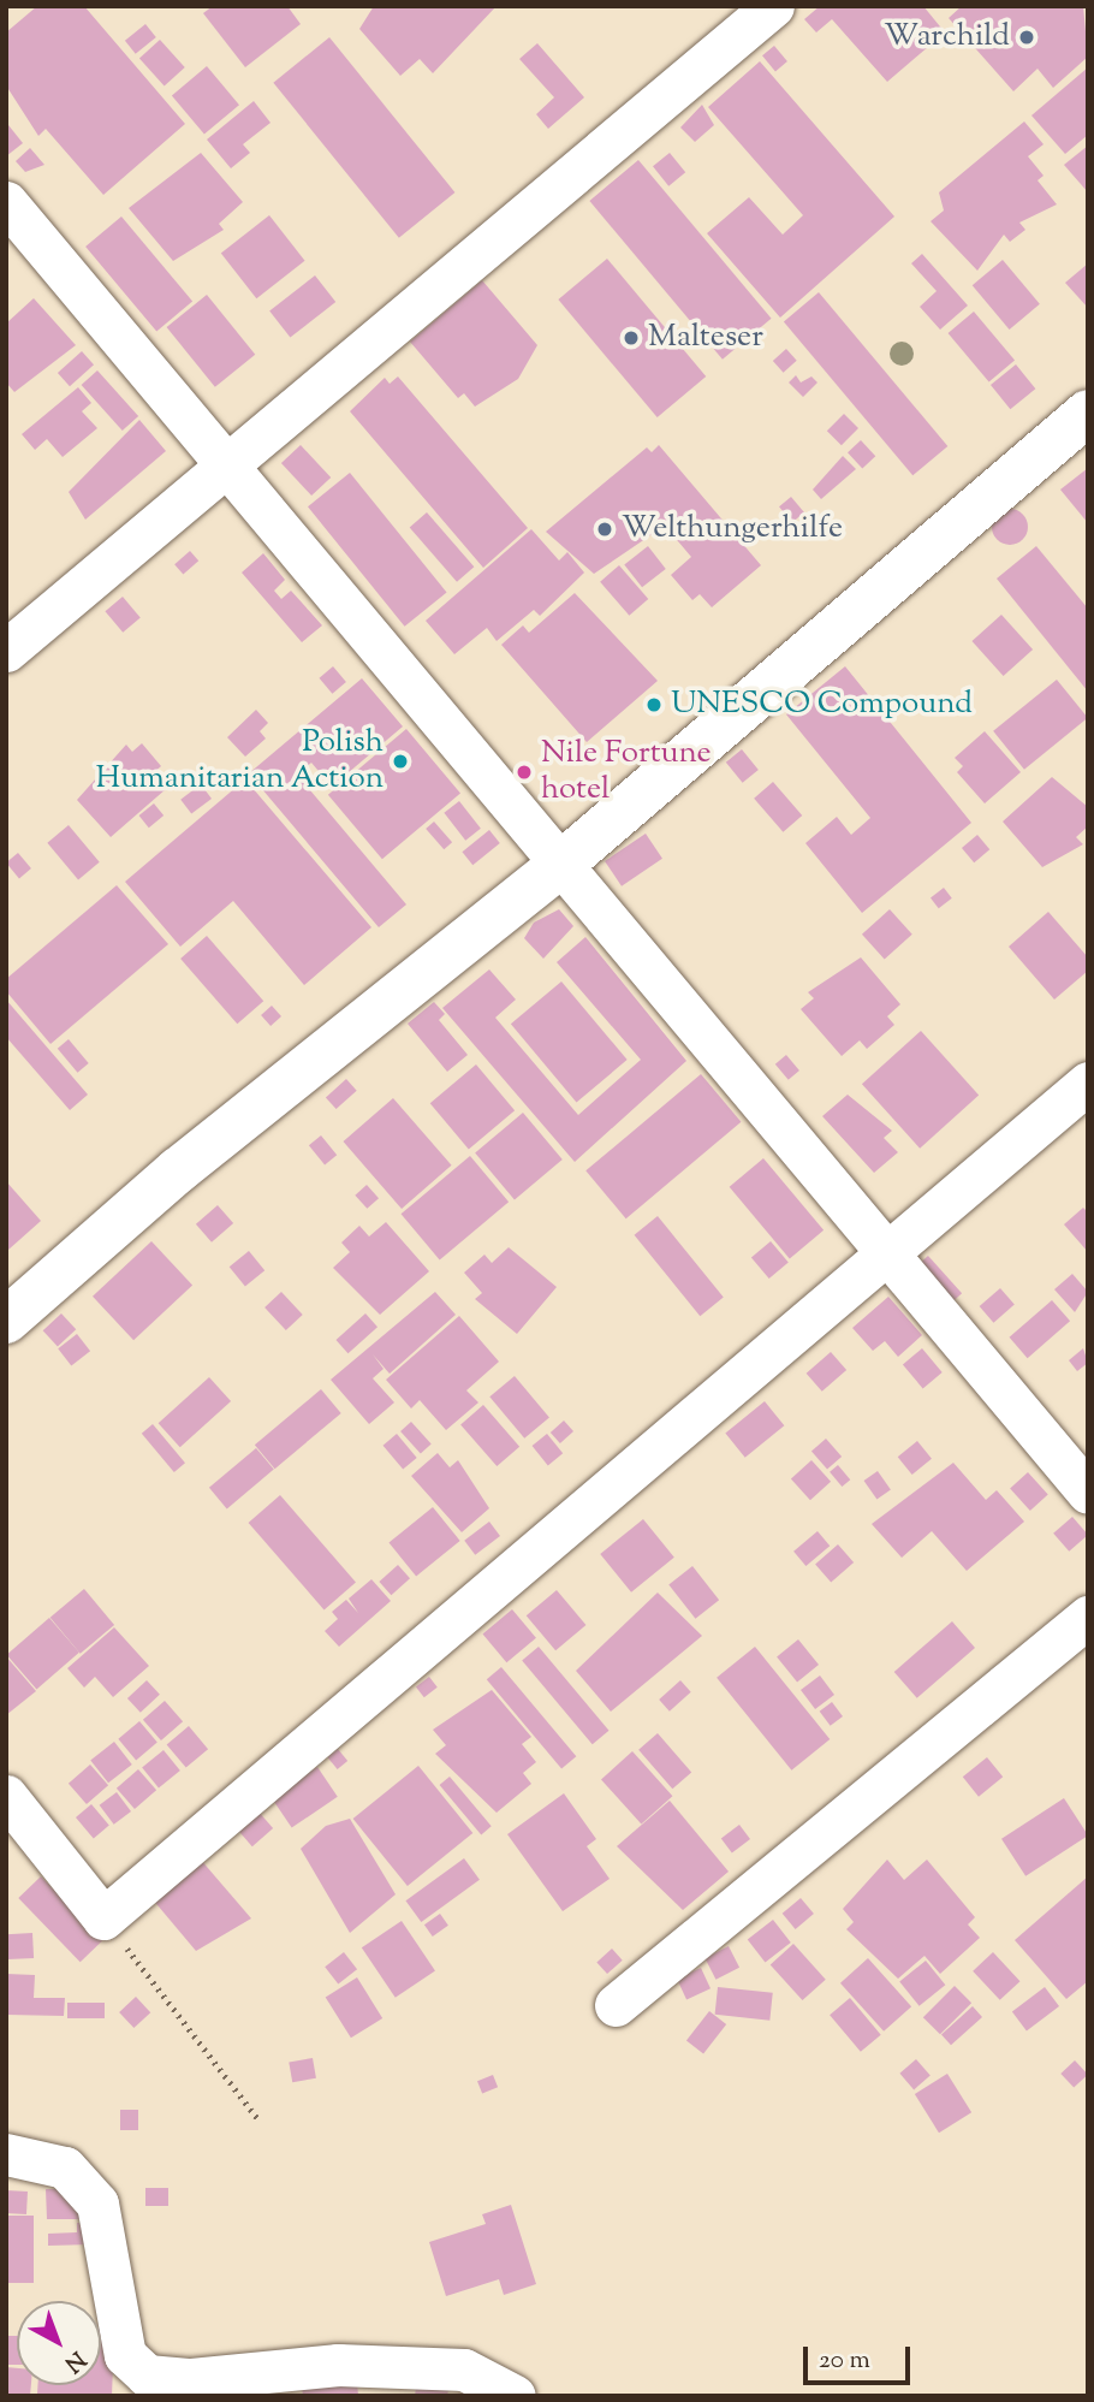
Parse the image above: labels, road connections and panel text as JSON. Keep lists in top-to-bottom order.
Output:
{
  "places": [
    "Warchild",
    "Malteser",
    "Welthungerhilfe",
    "UNESCO Compound",
    "Polish Humanitarian Action",
    "Nile Fortune hotel"
  ],
  "scale_bar": "20 m",
  "north": "bottom right"
}
